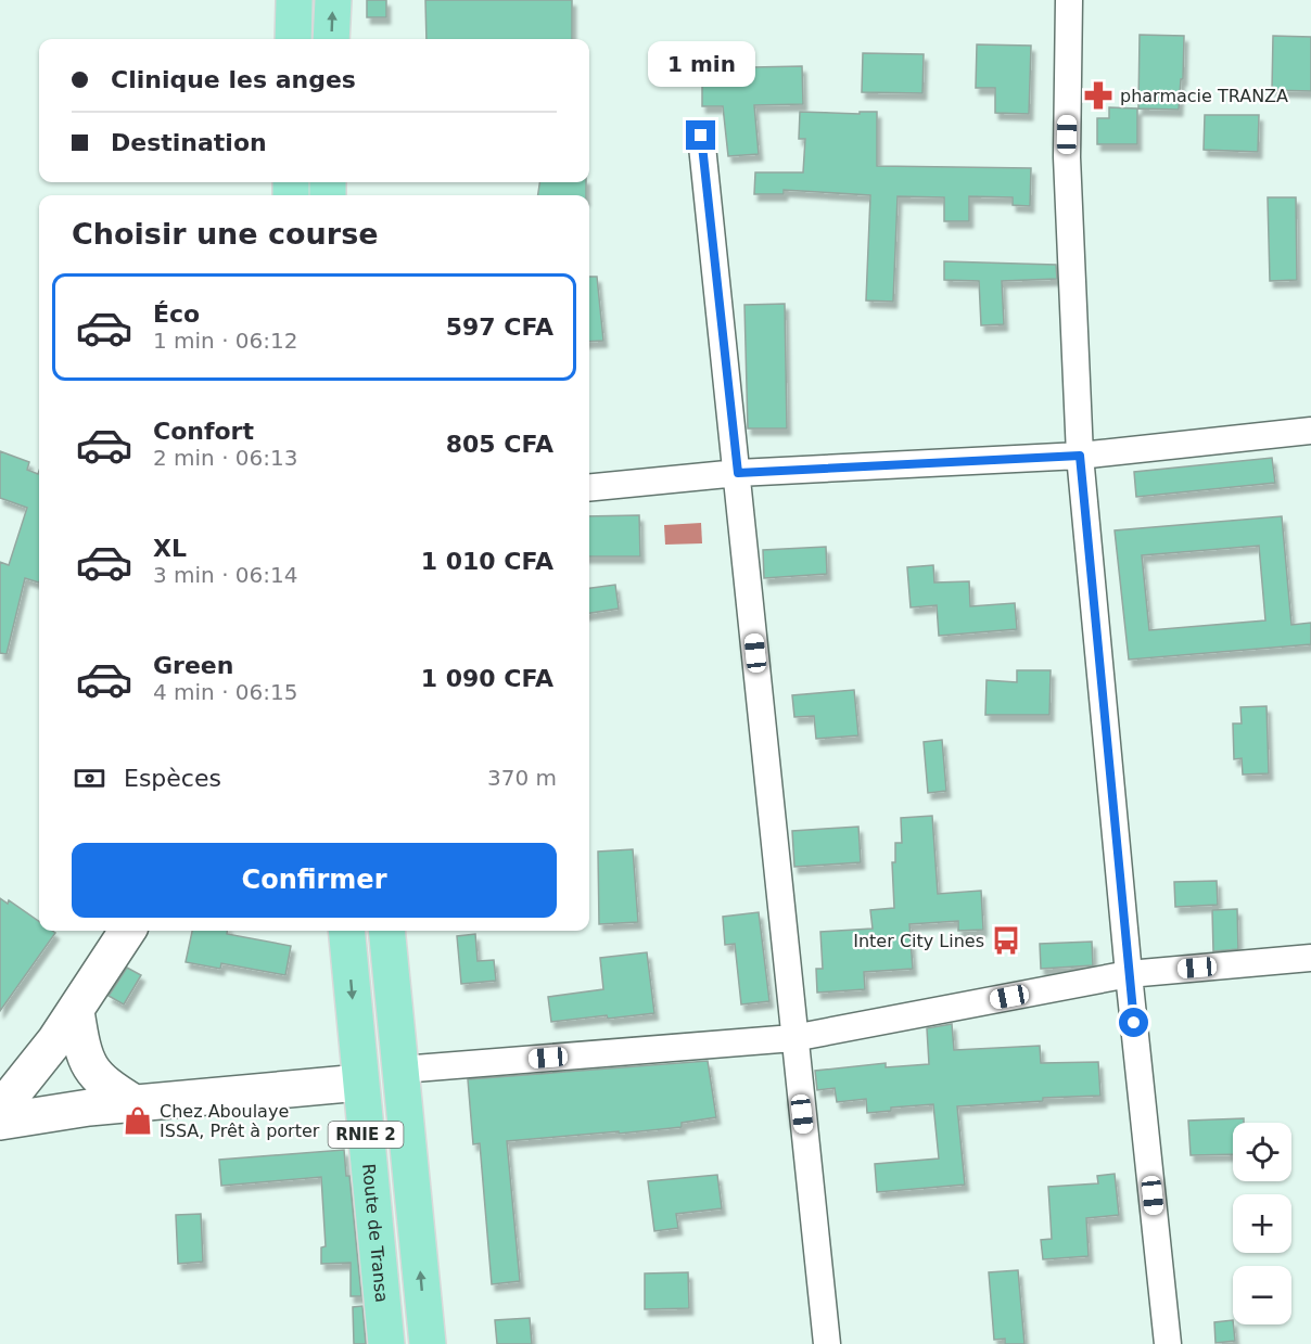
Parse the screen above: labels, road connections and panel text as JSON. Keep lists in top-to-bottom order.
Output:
{
  "streets": {
    "main road": ["RNIE 2", "Route de Transa"]
  },
  "places": {
    "pharmacy": ["pharmacie TRANZA"],
    "bus stop": ["Inter City Lines"],
    "shop": ["Chez Aboulaye ISSA, Prêt à porter"]
  },
  "page": {
    "banner": ["Clinique les anges", "Destination"],
    "bubble": "1 min",
    "heading": "Choisir une course",
    "list": [
      {
        "name": "Éco",
        "note": "1 min · 06:12",
        "value": "597 CFA"
      },
      {
        "name": "Confort",
        "note": "2 min · 06:13",
        "value": "805 CFA"
      },
      {
        "name": "XL",
        "note": "3 min · 06:14",
        "value": "1 010 CFA"
      },
      {
        "name": "Green",
        "note": "4 min · 06:15",
        "value": "1 090 CFA"
      }
    ],
    "pay": ["Espèces", "370 m"],
    "buttons": "Confirmer",
    "map_buttons": ["+", "−"]
  }
}
